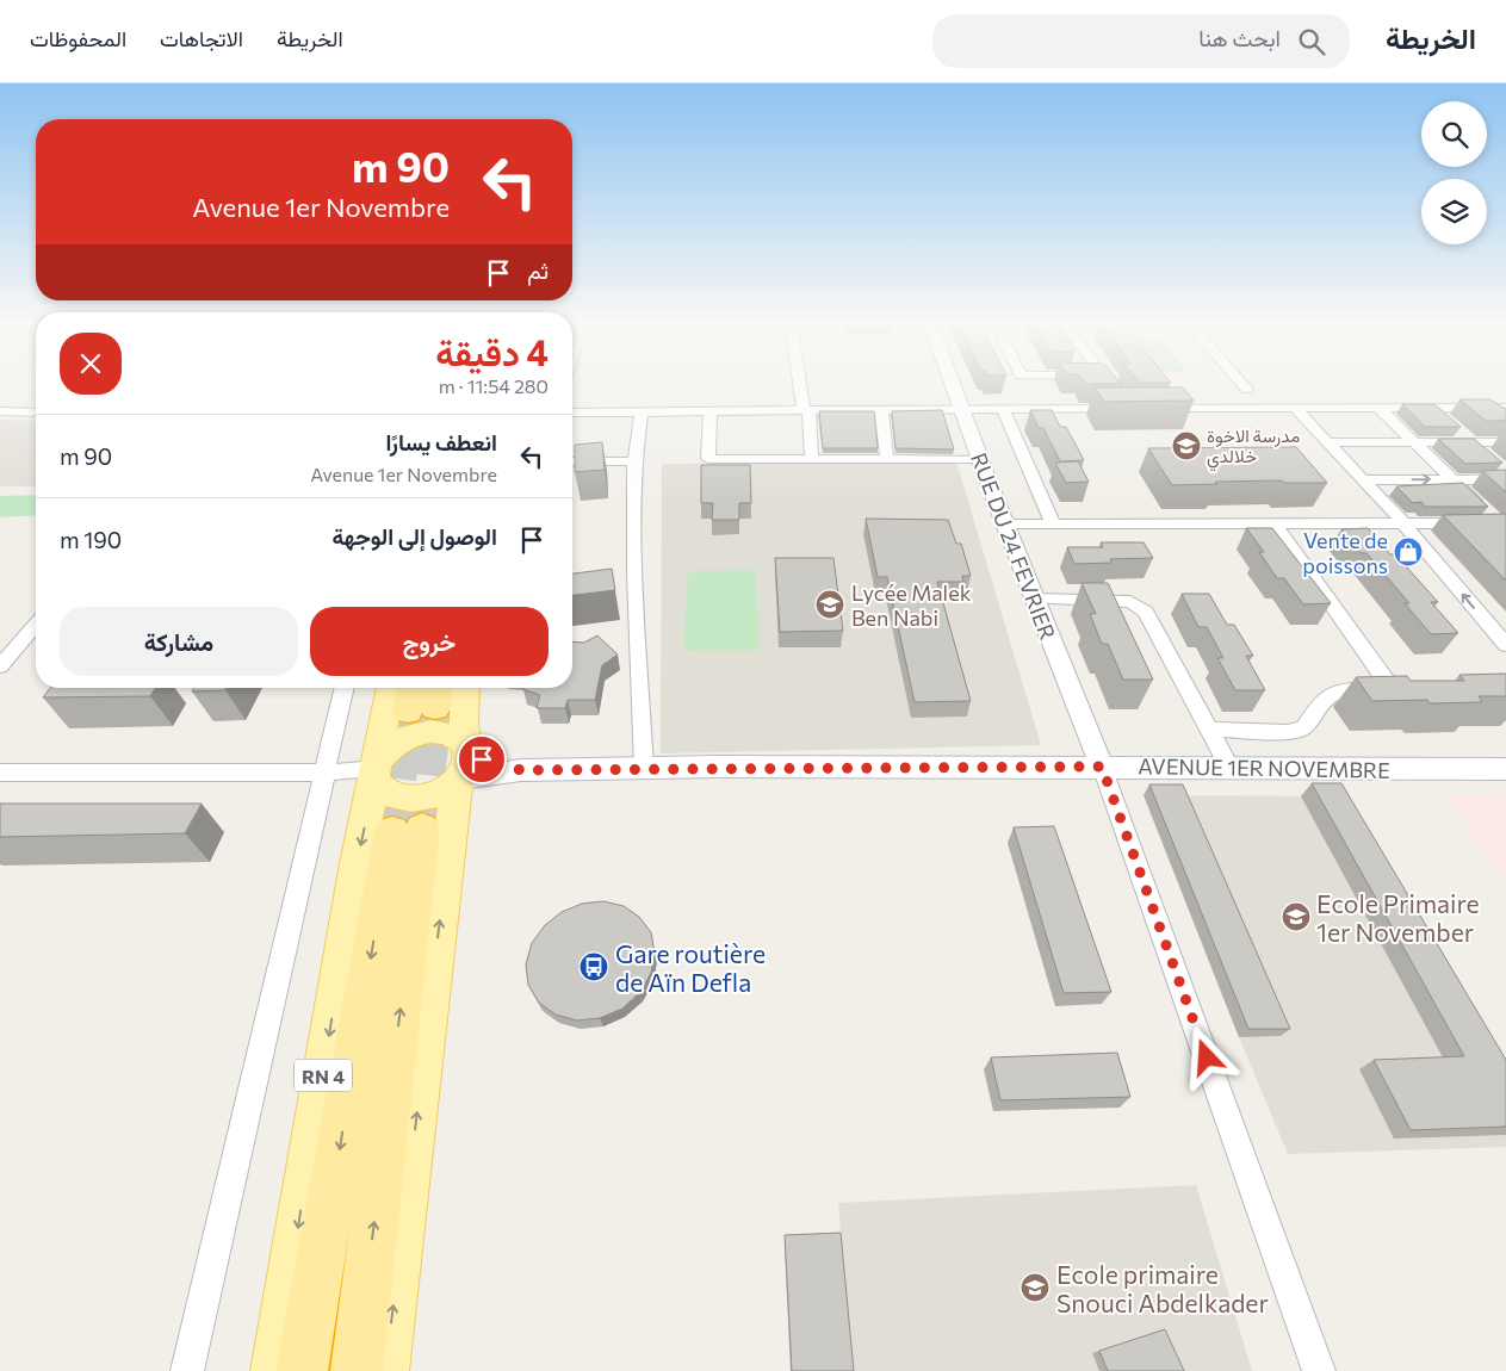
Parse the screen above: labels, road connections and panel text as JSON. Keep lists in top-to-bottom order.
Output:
{
  "streets": {
    "highway": ["RN 4"],
    "main road": ["AVENUE 1ER NOVEMBRE"],
    "street": ["RUE DU 24 FEVRIER"]
  },
  "crossings": [
    ["RUE DU 24 FEVRIER", "AVENUE 1ER NOVEMBRE"],
    ["AVENUE 1ER NOVEMBRE", "RN 4"]
  ],
  "places": {
    "school or university": [
      "مدرسة الاخوة خلالدي",
      "Lycée Malek Ben Nabi",
      "Ecole Primaire 1er November",
      "Ecole primaire Snouci Abdelkader"
    ],
    "shop": ["Vente de poissons"],
    "bus stop": ["Gare routière de Aïn Defla"]
  },
  "page": {
    "header": "الخريطة",
    "search": "ابحث هنا",
    "nav": ["الخريطة", "الاتجاهات", "المحفوظات"],
    "turn": ["90 m", "Avenue 1er Novembre"],
    "then": "ثم",
    "heading": ["4 دقيقة", "280 m · 11:54"],
    "list": [
      {
        "name": "انعطف يسارًا",
        "note": "Avenue 1er Novembre",
        "value": "90 m"
      },
      {
        "name": "الوصول إلى الوجهة",
        "value": "190 m"
      }
    ],
    "buttons": ["خروج", "مشاركة"]
  }
}
